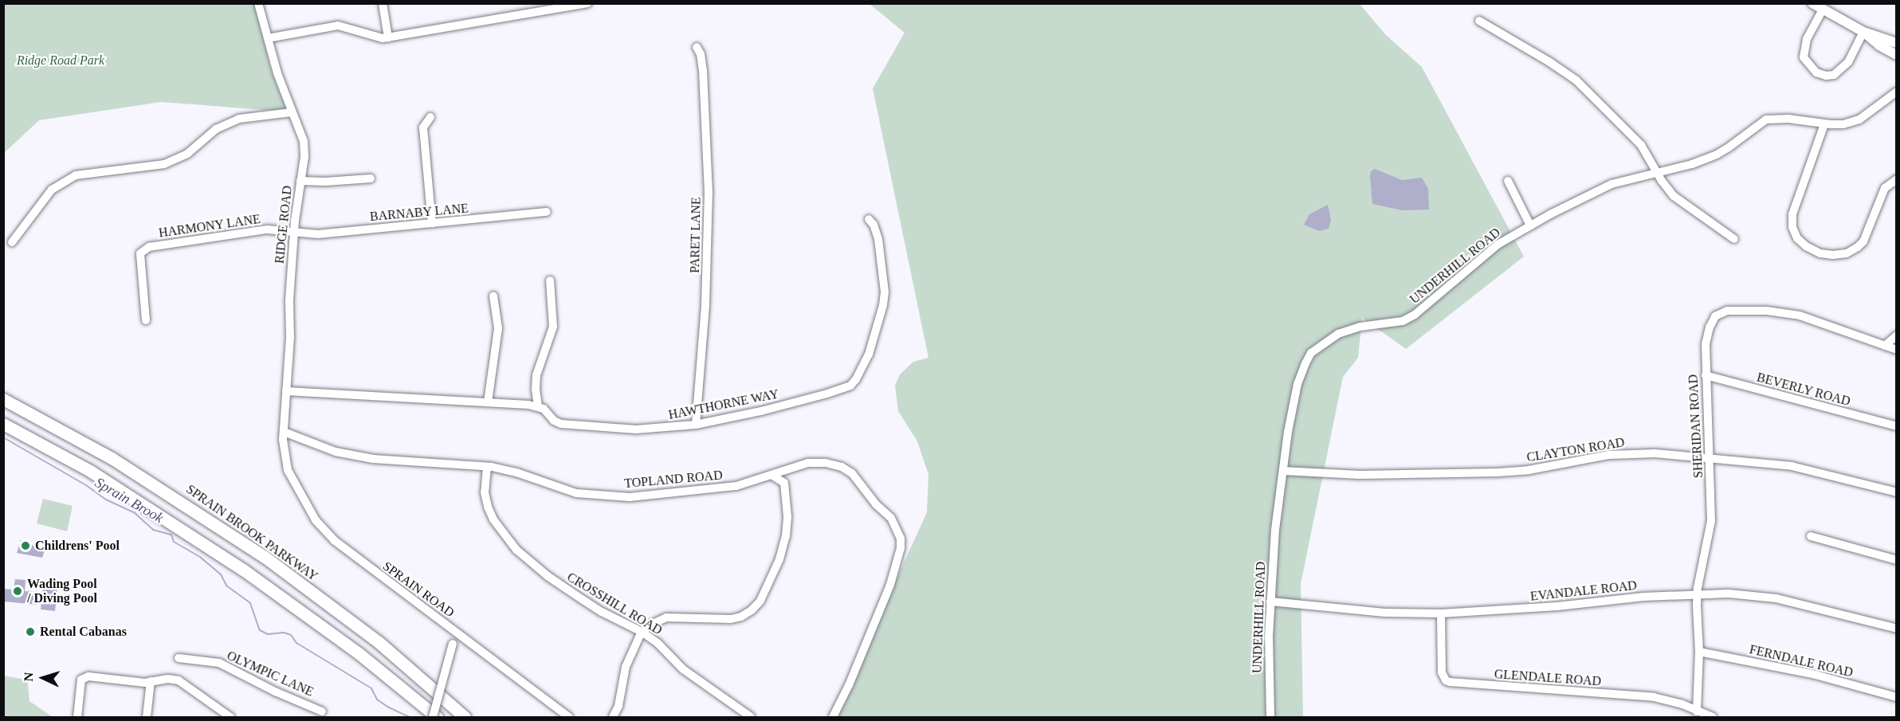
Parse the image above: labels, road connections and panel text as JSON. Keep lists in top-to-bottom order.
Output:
{
  "streets": {
    "highway": ["SPRAIN BROOK PARKWAY"],
    "street": [
      "BARNABY LANE",
      "RIDGE ROAD",
      "HARMONY LANE",
      "PARET LANE",
      "UNDERHILL ROAD",
      "BEVERLY ROAD",
      "HAWTHORNE WAY",
      "SHERIDAN ROAD",
      "CLAYTON ROAD",
      "TOPLAND ROAD",
      "SPRAIN ROAD",
      "EVANDALE ROAD",
      "CROSSHILL ROAD",
      "FERNDALE ROAD",
      "OLYMPIC LANE",
      "GLENDALE ROAD"
    ]
  },
  "crossings": [
    ["BARNABY LANE", "RIDGE ROAD"],
    ["BARNABY LANE", "HARMONY LANE"],
    ["RIDGE ROAD", "HARMONY LANE"],
    ["RIDGE ROAD", "TOPLAND ROAD"],
    ["RIDGE ROAD", "SPRAIN ROAD"],
    ["PARET LANE", "HAWTHORNE WAY"],
    ["UNDERHILL ROAD", "CLAYTON ROAD"],
    ["UNDERHILL ROAD", "EVANDALE ROAD"],
    ["BEVERLY ROAD", "SHERIDAN ROAD"],
    ["SHERIDAN ROAD", "CLAYTON ROAD"],
    ["SHERIDAN ROAD", "EVANDALE ROAD"],
    ["SHERIDAN ROAD", "FERNDALE ROAD"],
    ["SHERIDAN ROAD", "GLENDALE ROAD"],
    ["TOPLAND ROAD", "CROSSHILL ROAD"],
    ["EVANDALE ROAD", "GLENDALE ROAD"]
  ],
  "water": ["Sprain Brook"],
  "parks": ["Ridge Road Park"],
  "places": ["Childrens' Pool", "Wading Pool / Diving Pool", "Rental Cabanas"],
  "north": "left"
}
